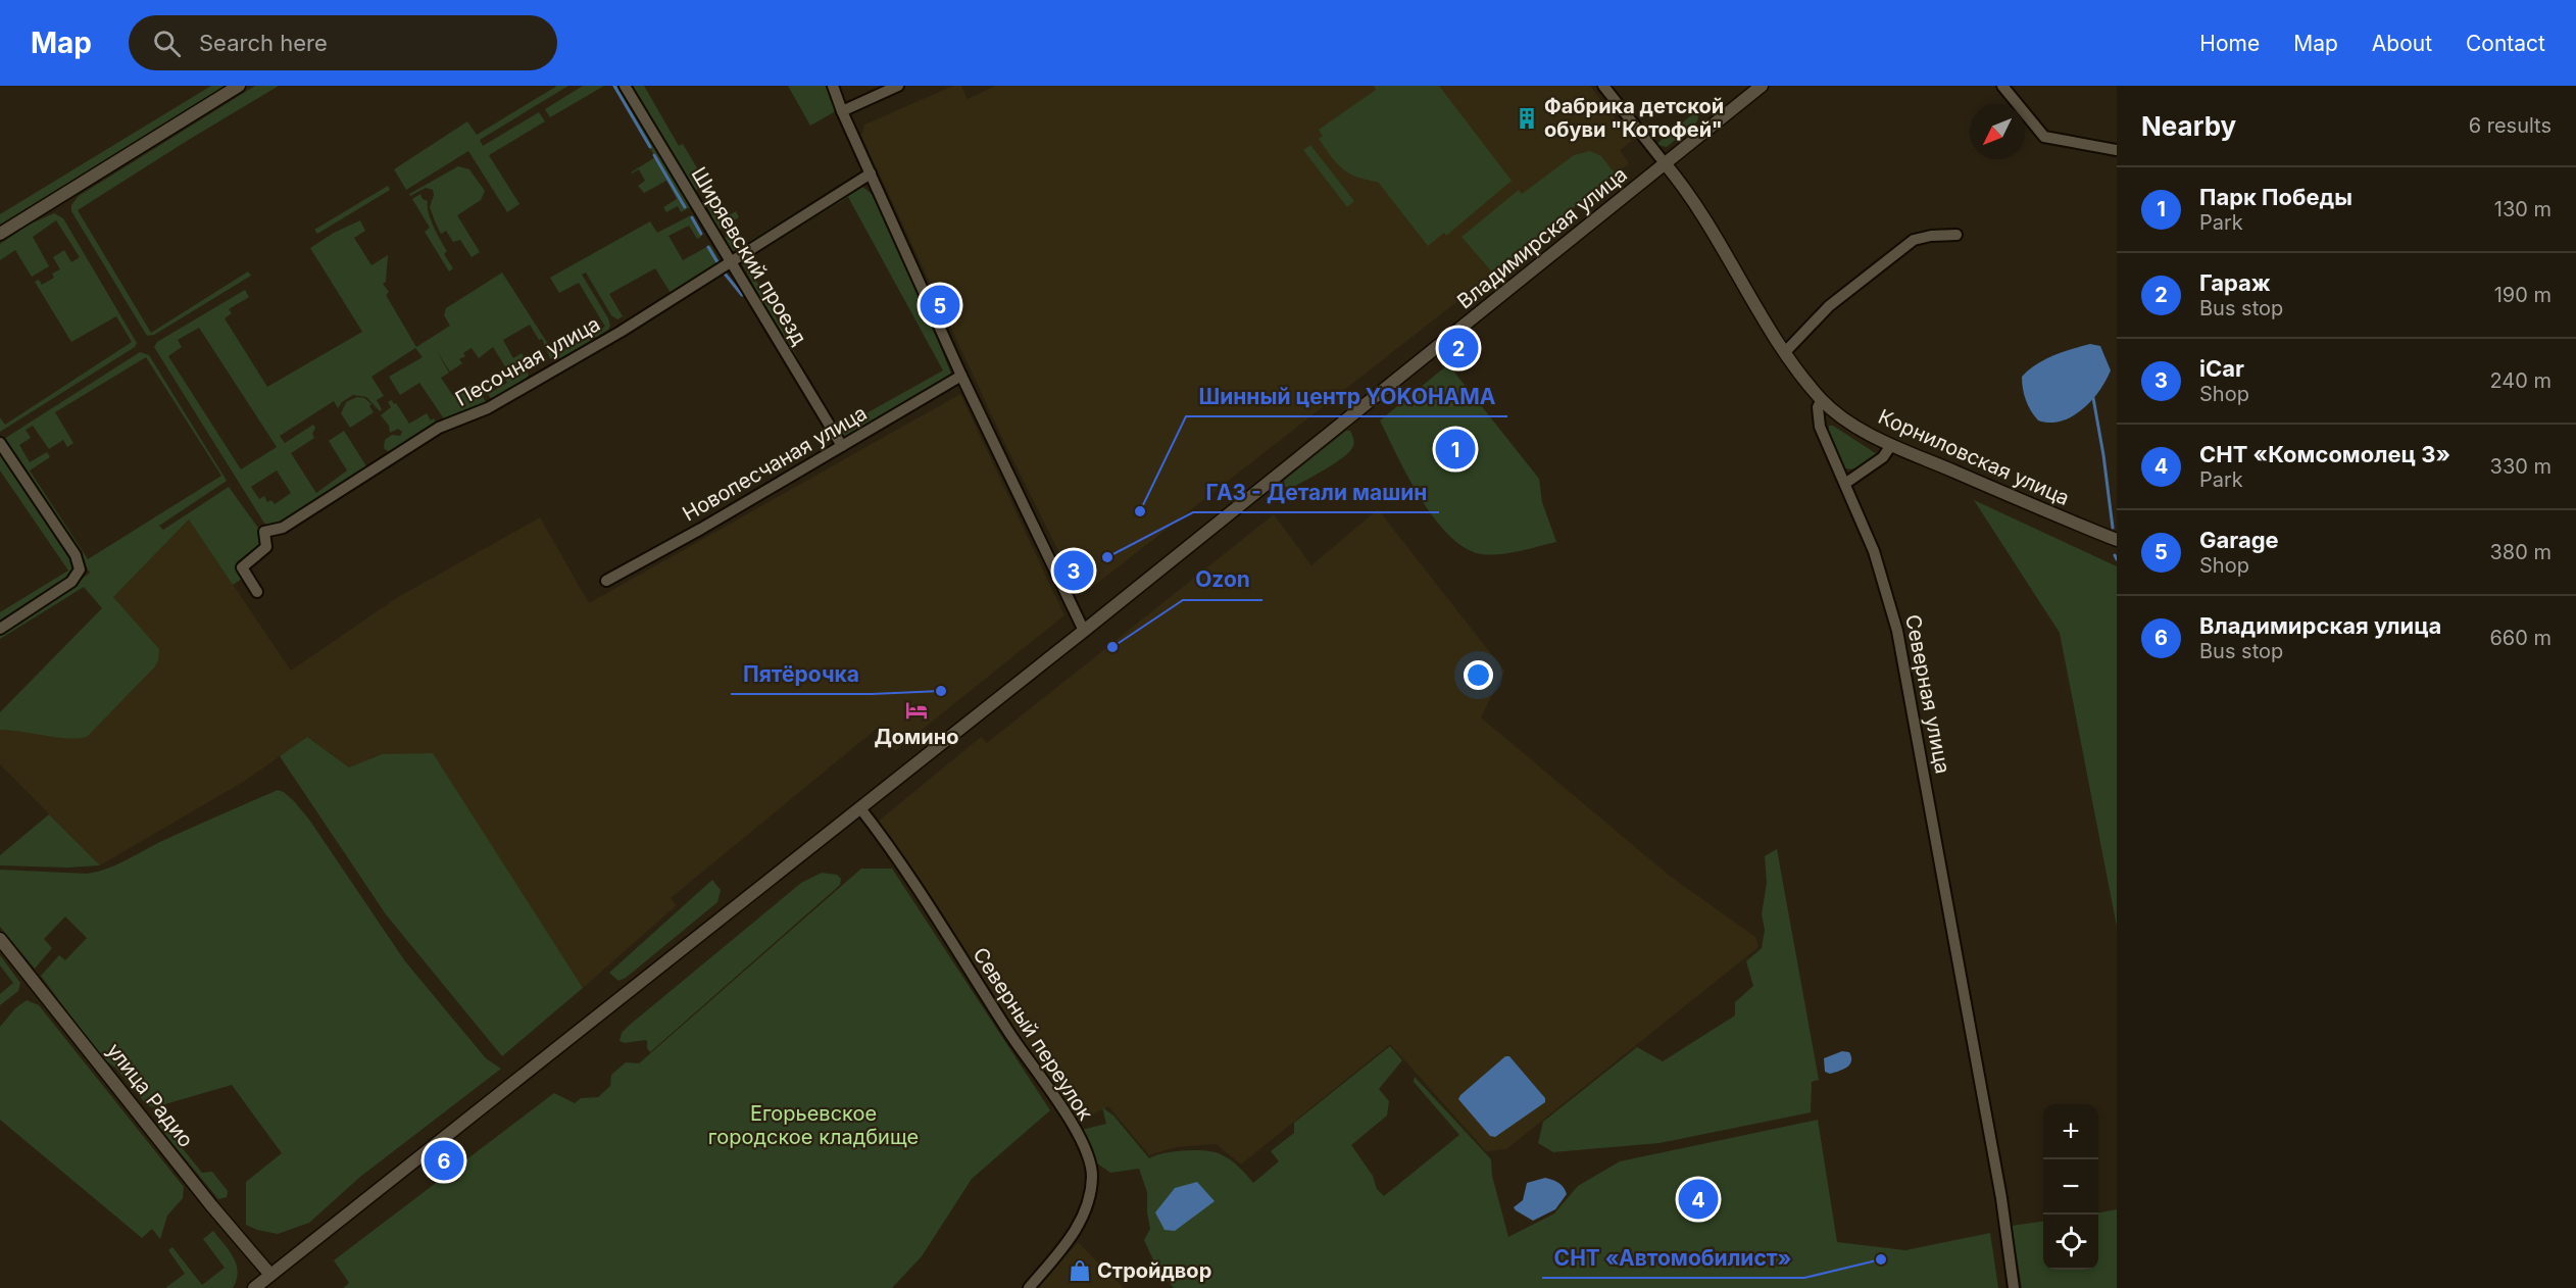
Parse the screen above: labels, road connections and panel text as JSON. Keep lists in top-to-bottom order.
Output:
{
  "streets": {
    "street": [
      "Владимирская улица",
      "Ширяевский проезд",
      "Песочная улица",
      "Корниловская улица",
      "Новопесчаная улица",
      "Северная улица",
      "Северный переулок",
      "улица Радио"
    ]
  },
  "crossings": [
    ["Владимирская улица", "Северный переулок"],
    ["Владимирская улица", "улица Радио"],
    ["Ширяевский проезд", "Песочная улица"],
    ["Ширяевский проезд", "Новопесчаная улица"],
    ["Корниловская улица", "Северная улица"]
  ],
  "parks": ["Егорьевское городское кладбище"],
  "places": {
    "building": ["Фабрика детской обуви \"Котофей\""],
    "other": [
      "Шинный центр YOKOHAMA",
      "ГАЗ - Детали машин",
      "Ozon",
      "Пятёрочка",
      "СНТ «Автомобилист»"
    ],
    "hotel": ["Домино"],
    "shop": ["Стройдвор"]
  },
  "north": "bottom left",
  "page": {
    "header": "Map",
    "search": "Search here",
    "nav": [
      "Home",
      "Map",
      "About",
      "Contact"
    ],
    "heading": ["Nearby", "6 results"],
    "list": [
      {
        "mark": "1",
        "name": "Парк Победы",
        "note": "Park",
        "value": "130 m"
      },
      {
        "mark": "2",
        "name": "Гараж",
        "note": "Bus stop",
        "value": "190 m"
      },
      {
        "mark": "3",
        "name": "iCar",
        "note": "Shop",
        "value": "240 m"
      },
      {
        "mark": "4",
        "name": "СНТ «Комсомолец 3»",
        "note": "Park",
        "value": "330 m"
      },
      {
        "mark": "5",
        "name": "Garage",
        "note": "Shop",
        "value": "380 m"
      },
      {
        "mark": "6",
        "name": "Владимирская улица",
        "note": "Bus stop",
        "value": "660 m"
      }
    ],
    "pins": [
      "5",
      "2",
      "1",
      "3",
      "6",
      "4"
    ],
    "map_buttons": ["+", "−"]
  }
}
